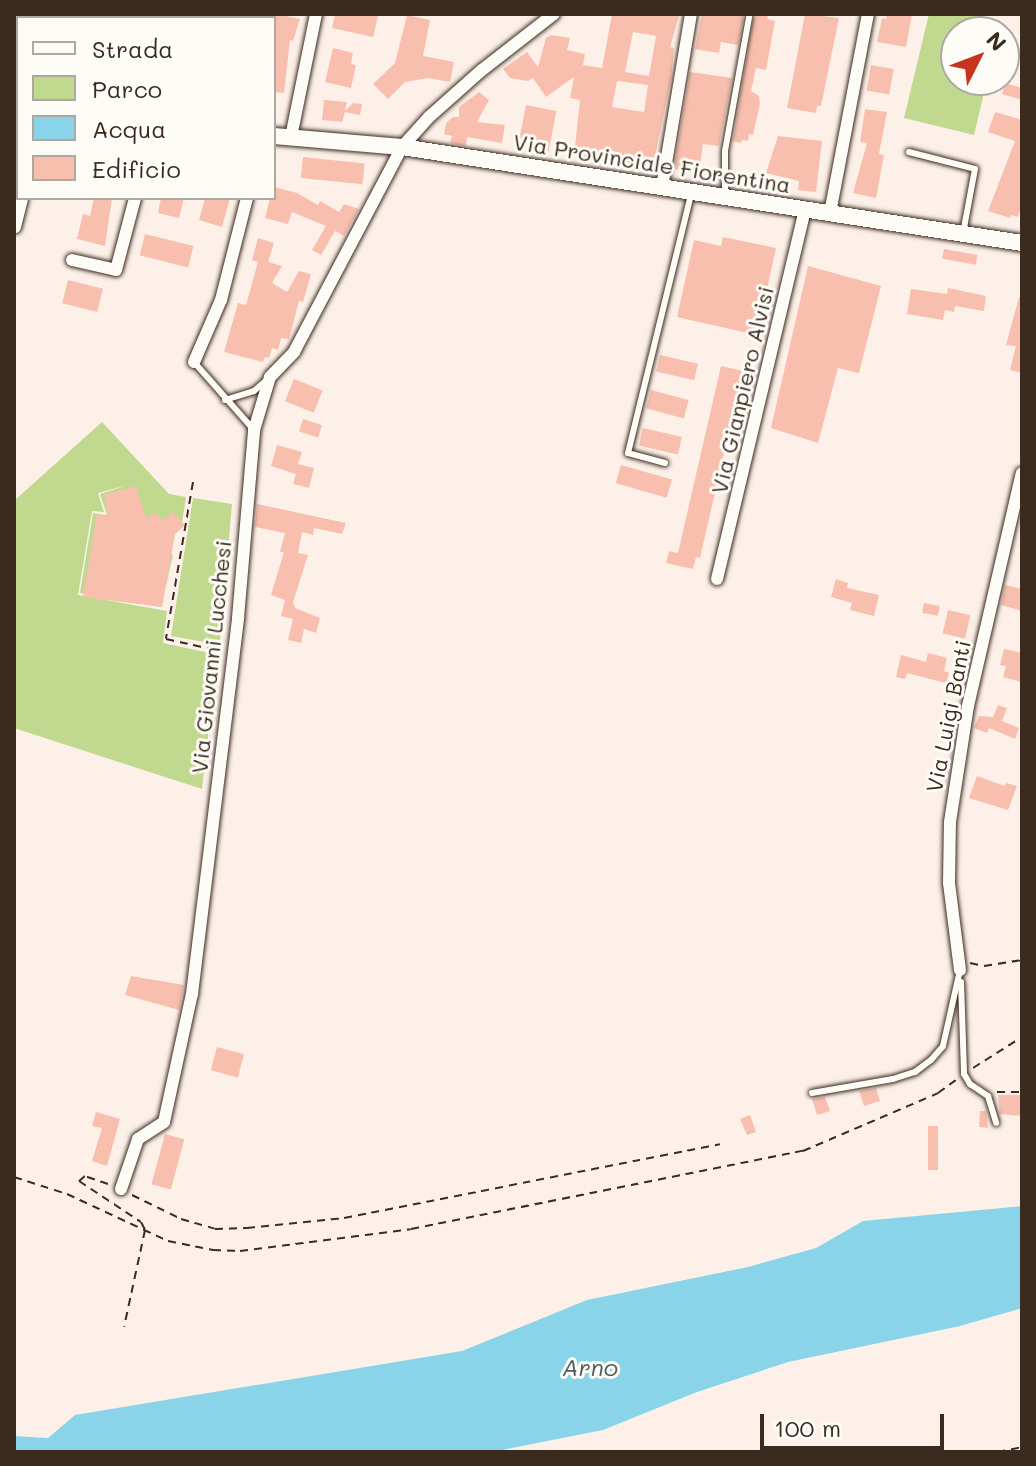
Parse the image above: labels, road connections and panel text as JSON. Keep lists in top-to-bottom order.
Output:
{
  "streets": {
    "main road": ["Via Provinciale Fiorentina"],
    "street": ["Via Gianpiero Alvisi", "Via Giovanni Lucchesi", "Via Luigi Banti"]
  },
  "crossings": [
    ["Via Provinciale Fiorentina", "Via Gianpiero Alvisi"],
    ["Via Provinciale Fiorentina", "Via Giovanni Lucchesi"]
  ],
  "water": ["Arno"],
  "legend": [
    "Strada",
    "Parco",
    "Acqua",
    "Edificio"
  ],
  "scale_bar": "100 m",
  "north": "top right"
}
